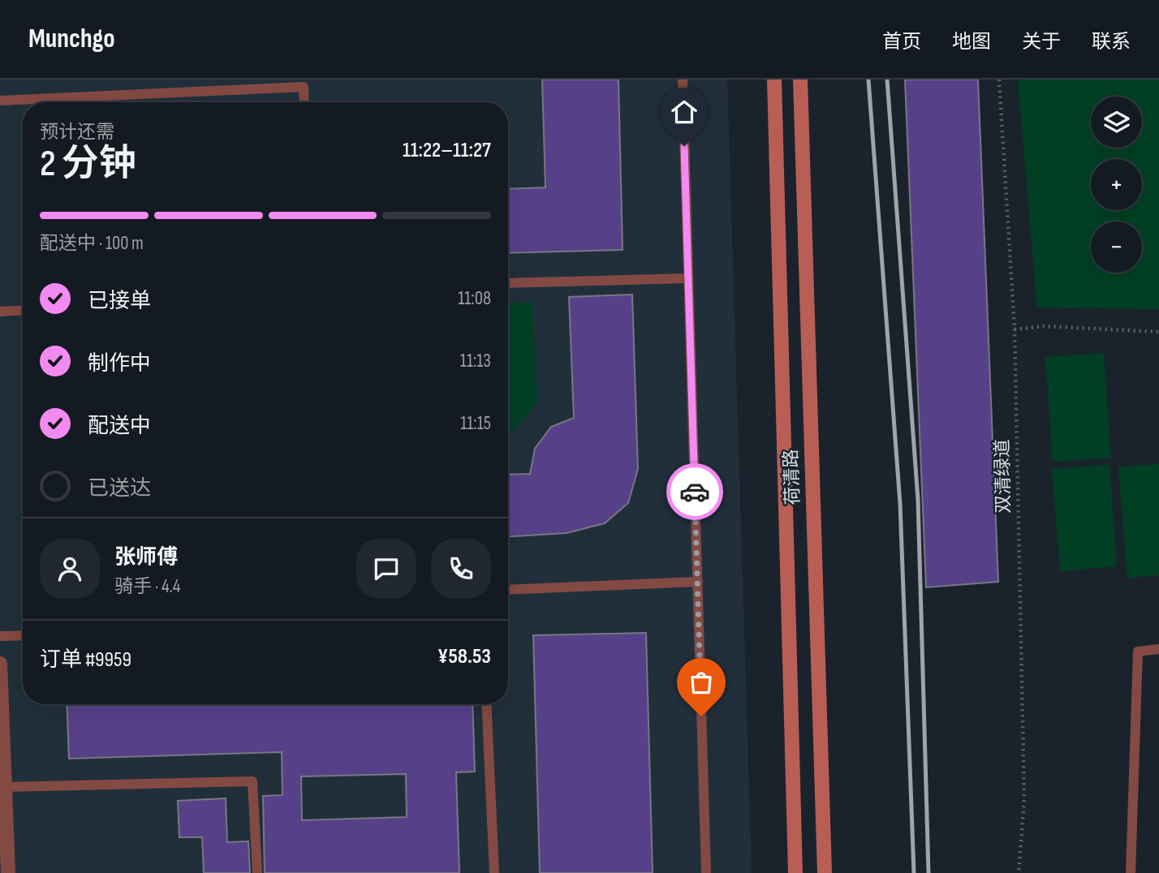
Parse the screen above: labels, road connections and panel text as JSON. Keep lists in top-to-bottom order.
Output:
{
  "streets": {
    "main road": ["荷清路"],
    "path": ["双清绿道"]
  },
  "page": {
    "header": "Munchgo",
    "nav": [
      "首页",
      "地图",
      "关于",
      "联系"
    ],
    "map_buttons": ["+", "−"],
    "heading": ["2 分钟", "预计还需", "11:22–11:27"],
    "panel": [
      "张师傅",
      "骑手 · 4.4",
      "订单 #9959",
      "¥58.53"
    ],
    "bar": "配送中 · 100 m",
    "list": [
      ["已接单", "11:08"],
      ["制作中", "11:13"],
      ["配送中", "11:15"],
      "已送达"
    ]
  }
}
